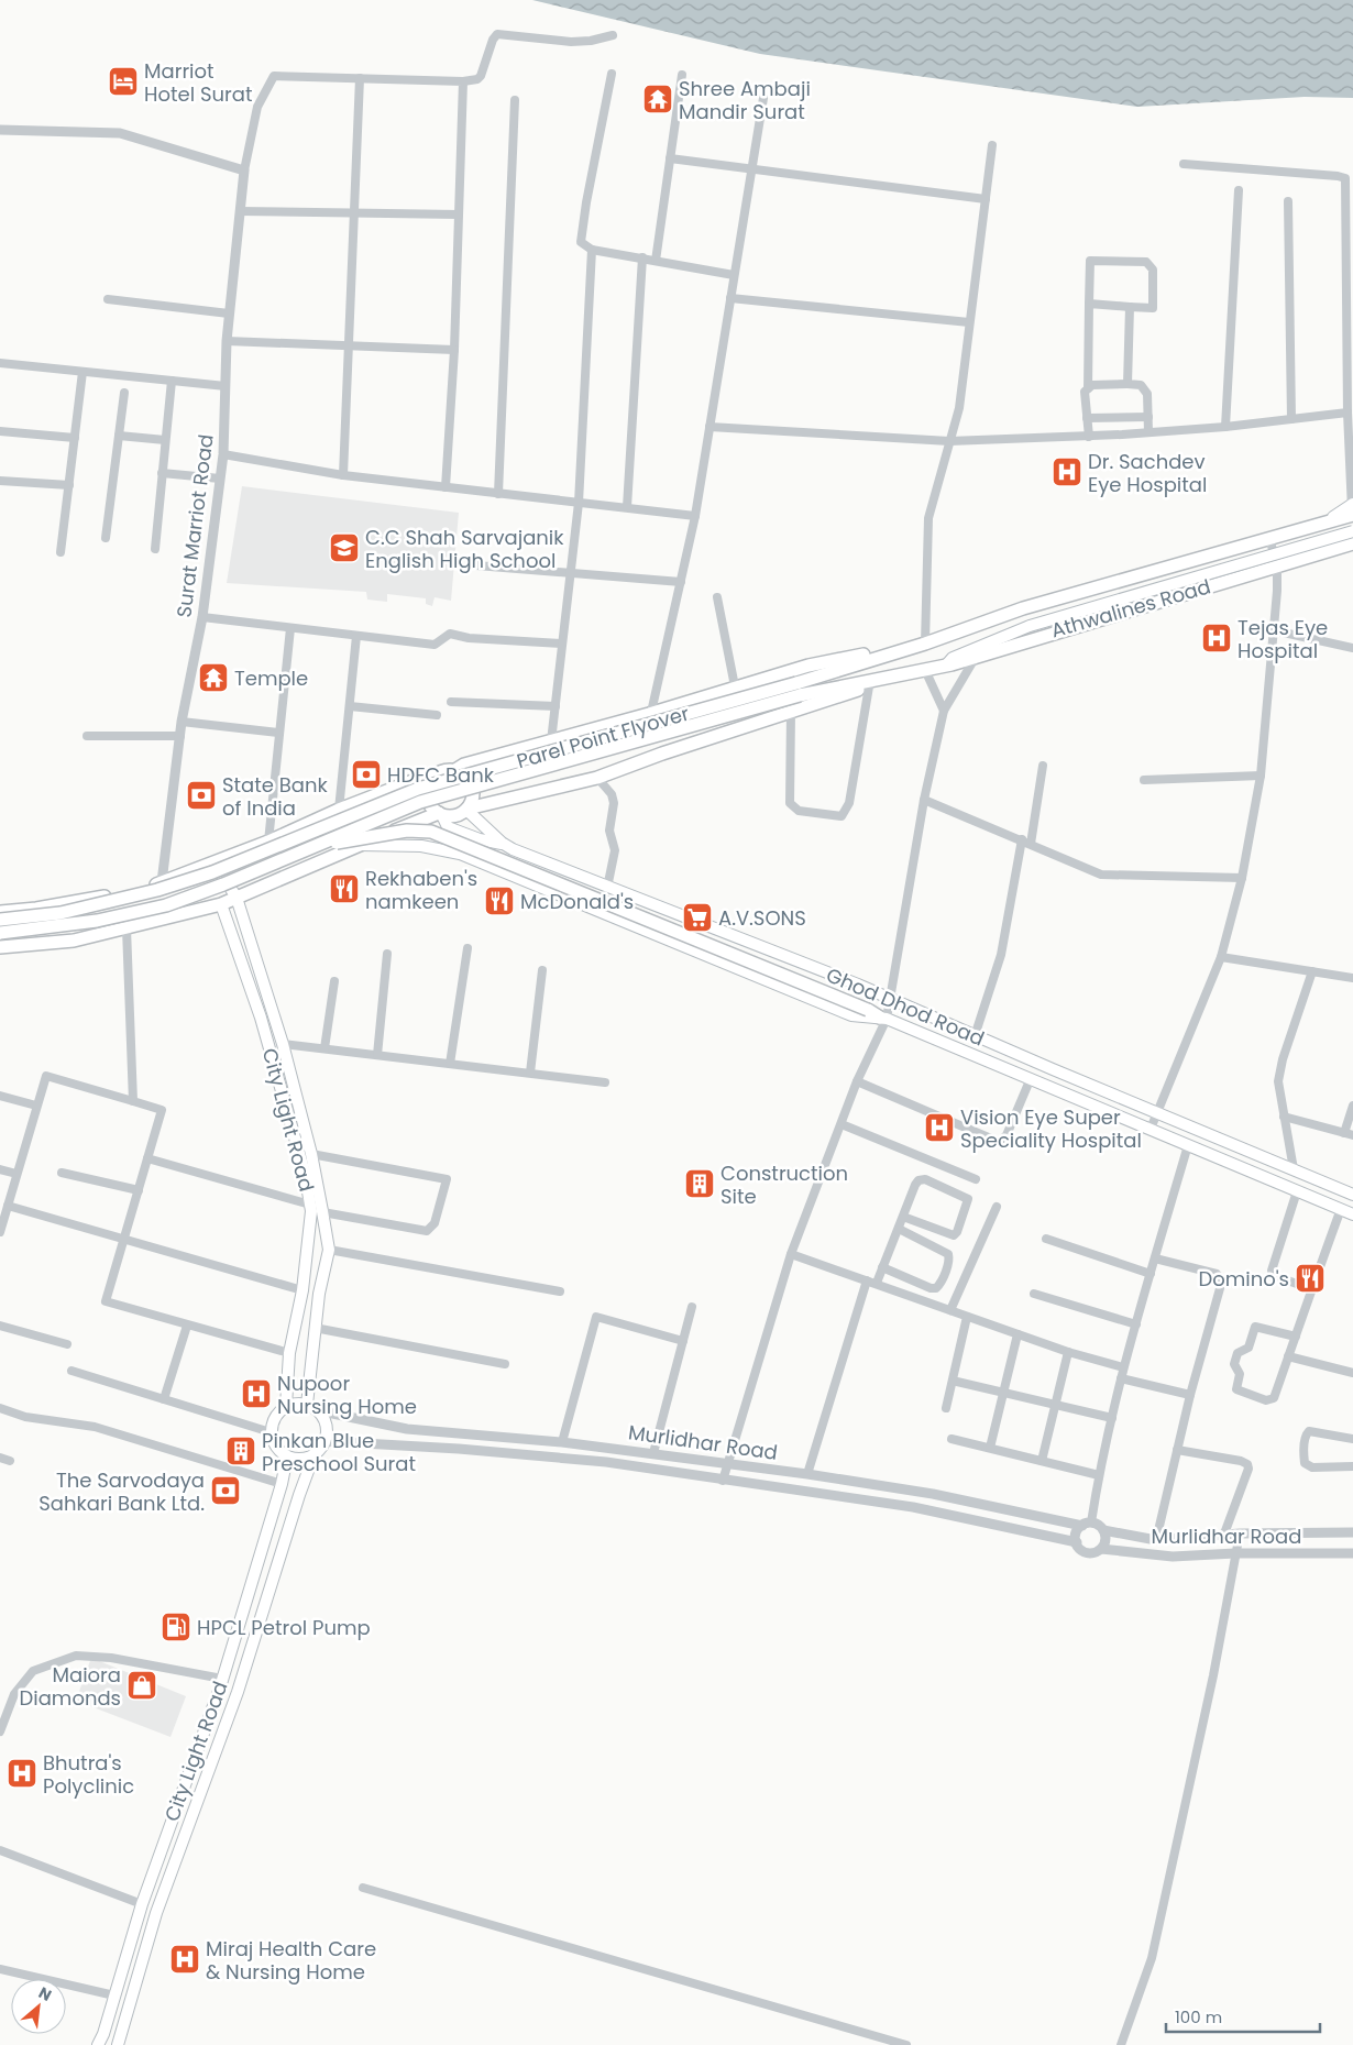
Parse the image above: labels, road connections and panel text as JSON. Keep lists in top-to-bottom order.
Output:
{
  "streets": {
    "main road": [
      "Athwalines Road",
      "Parel Point Flyover",
      "Ghod Dhod Road",
      "City Light Road"
    ],
    "street": ["Surat Marriot Road", "Murlidhar Road"]
  },
  "crossings": [
    ["Athwalines Road", "Parel Point Flyover"],
    ["City Light Road", "Murlidhar Road"]
  ],
  "places": {
    "hotel": ["Marriot Hotel Surat"],
    "temple": ["Shree Ambaji Mandir Surat", "Temple"],
    "hospital": [
      "Dr. Sachdev Eye Hospital",
      "Tejas Eye Hospital",
      "Vision Eye Super Speciality Hospital",
      "Nupoor Nursing Home",
      "Bhutra's Polyclinic",
      "Miraj Health Care & Nursing Home"
    ],
    "school or university": ["C.C Shah Sarvajanik English High School"],
    "bank": ["HDFC Bank", "State Bank of India", "The Sarvodaya Sahkari Bank Ltd."],
    "restaurant": ["Rekhaben's namkeen", "McDonald's", "Domino's"],
    "supermarket": ["A.V.SONS"],
    "building": ["Construction Site", "Pinkan Blue Preschool Surat"],
    "fuel station": ["HPCL Petrol Pump"],
    "shop": ["Maiora Diamonds"]
  },
  "scale_bar": "100 m",
  "north": "top right"
}
